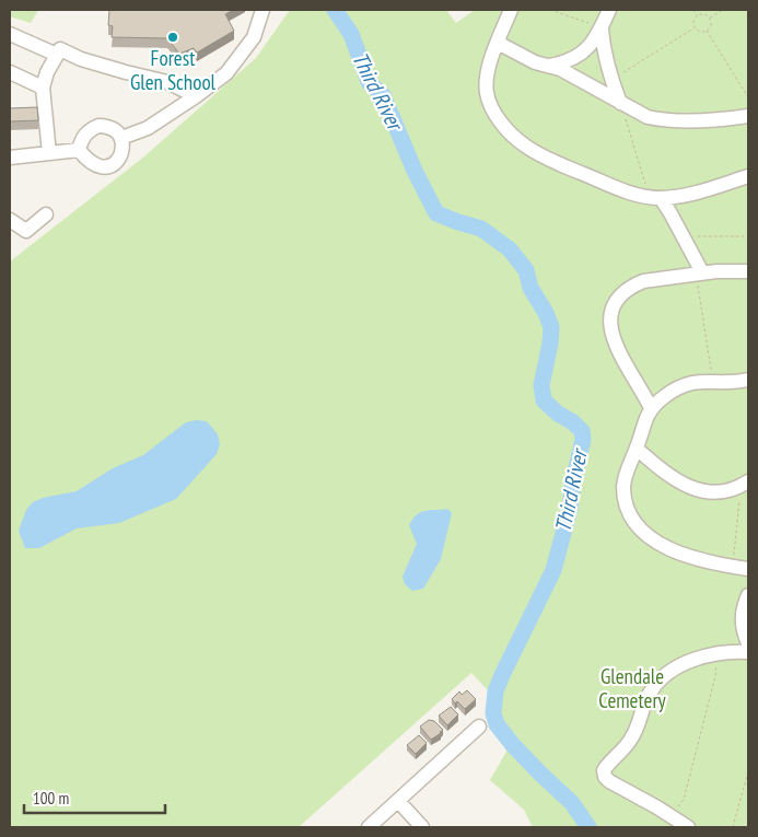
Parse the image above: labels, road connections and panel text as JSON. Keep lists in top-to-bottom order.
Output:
{
  "water": ["Third River"],
  "parks": ["Glendale Cemetery"],
  "places": ["Forest Glen School"],
  "scale_bar": "100 m"
}
